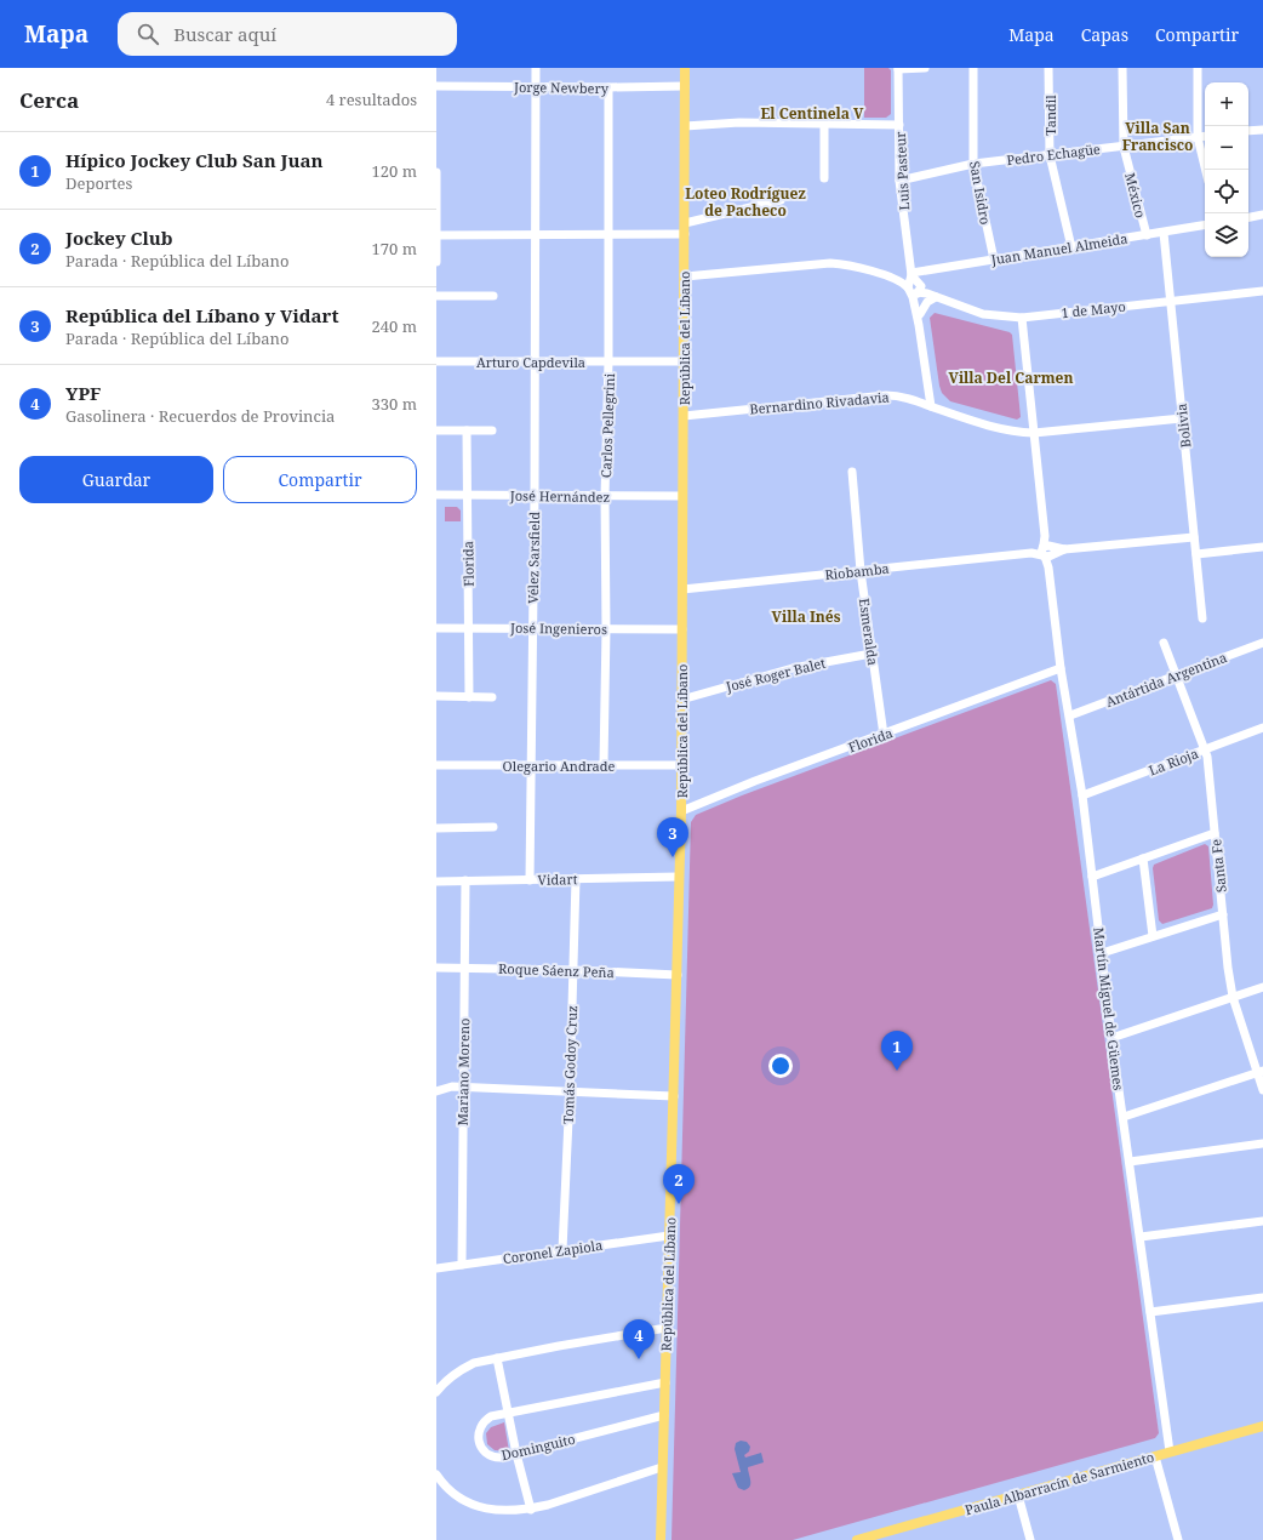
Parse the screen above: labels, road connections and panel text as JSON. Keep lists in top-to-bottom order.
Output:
{
  "streets": {
    "main road": ["República del Líbano", "Paula Albarracín de Sarmiento"],
    "street": [
      "Jorge Newbery",
      "Tandil",
      "Pedro Echagüe",
      "Luis Pasteur",
      "San Isidro",
      "México",
      "Juan Manuel Almeida",
      "1 de Mayo",
      "Arturo Capdevila",
      "Bernardino Rivadavia",
      "Carlos Pellegrini",
      "Bolivia",
      "José Hernández",
      "Vélez Sarsfield",
      "Florida",
      "Riobamba",
      "José Ingenieros",
      "Esmeralda",
      "José Roger Balet",
      "Antártida Argentina",
      "La Rioja",
      "Olegario Andrade",
      "Santa Fe",
      "Vidart",
      "Roque Sáenz Peña",
      "Martín Miguel de Güemes",
      "Tomás Godoy Cruz",
      "Mariano Moreno",
      "Coronel Zapiola",
      "Dominguito"
    ]
  },
  "crossings": [
    ["Jorge Newbery", "República del Líbano"],
    ["Jorge Newbery", "Carlos Pellegrini"],
    ["Jorge Newbery", "Vélez Sarsfield"],
    ["Tandil", "Pedro Echagüe"],
    ["Tandil", "Juan Manuel Almeida"],
    ["Pedro Echagüe", "Luis Pasteur"],
    ["Pedro Echagüe", "San Isidro"],
    ["Pedro Echagüe", "México"],
    ["Luis Pasteur", "Juan Manuel Almeida"],
    ["Luis Pasteur", "1 de Mayo"],
    ["Luis Pasteur", "Bernardino Rivadavia"],
    ["San Isidro", "Juan Manuel Almeida"],
    ["México", "Juan Manuel Almeida"],
    ["Juan Manuel Almeida", "1 de Mayo"],
    ["Juan Manuel Almeida", "Bolivia"],
    ["1 de Mayo", "República del Líbano"],
    ["1 de Mayo", "Bolivia"],
    ["1 de Mayo", "Martín Miguel de Güemes"],
    ["República del Líbano", "Arturo Capdevila"],
    ["República del Líbano", "Bernardino Rivadavia"],
    ["República del Líbano", "José Hernández"],
    ["República del Líbano", "Florida"],
    ["República del Líbano", "Riobamba"],
    ["República del Líbano", "José Ingenieros"],
    ["República del Líbano", "José Roger Balet"],
    ["República del Líbano", "Olegario Andrade"],
    ["República del Líbano", "Vidart"],
    ["República del Líbano", "Roque Sáenz Peña"],
    ["República del Líbano", "Coronel Zapiola"],
    ["República del Líbano", "Dominguito"],
    ["Arturo Capdevila", "Carlos Pellegrini"],
    ["Arturo Capdevila", "Vélez Sarsfield"],
    ["Bernardino Rivadavia", "Bolivia"],
    ["Bernardino Rivadavia", "Martín Miguel de Güemes"],
    ["Carlos Pellegrini", "José Hernández"],
    ["Carlos Pellegrini", "José Ingenieros"],
    ["Carlos Pellegrini", "Olegario Andrade"],
    ["Bolivia", "Riobamba"],
    ["José Hernández", "Vélez Sarsfield"],
    ["José Hernández", "Florida"],
    ["Vélez Sarsfield", "José Ingenieros"],
    ["Vélez Sarsfield", "Olegario Andrade"],
    ["Vélez Sarsfield", "Vidart"],
    ["Florida", "José Ingenieros"],
    ["Florida", "Esmeralda"],
    ["Florida", "Martín Miguel de Güemes"],
    ["Riobamba", "Esmeralda"],
    ["Riobamba", "Martín Miguel de Güemes"],
    ["Esmeralda", "José Roger Balet"],
    ["Antártida Argentina", "Santa Fe"],
    ["Antártida Argentina", "Martín Miguel de Güemes"],
    ["La Rioja", "Santa Fe"],
    ["La Rioja", "Martín Miguel de Güemes"],
    ["Vidart", "Tomás Godoy Cruz"],
    ["Vidart", "Mariano Moreno"],
    ["Roque Sáenz Peña", "Tomás Godoy Cruz"],
    ["Roque Sáenz Peña", "Mariano Moreno"],
    ["Martín Miguel de Güemes", "Paula Albarracín de Sarmiento"],
    ["Tomás Godoy Cruz", "Coronel Zapiola"],
    ["Mariano Moreno", "Coronel Zapiola"]
  ],
  "districts": [
    "El Centinela V",
    "Villa San Francisco",
    "Loteo Rodríguez de Pacheco",
    "Villa Del Carmen",
    "Villa Inés"
  ],
  "page": {
    "header": "Mapa",
    "search": "Buscar aquí",
    "nav": ["Mapa", "Capas", "Compartir"],
    "heading": ["Cerca", "4 resultados"],
    "map_buttons": ["+", "−"],
    "list": [
      {
        "mark": "1",
        "name": "Hípico Jockey Club San Juan",
        "note": "Deportes",
        "value": "120 m"
      },
      {
        "mark": "2",
        "name": "Jockey Club",
        "note": "Parada · República del Líbano",
        "value": "170 m"
      },
      {
        "mark": "3",
        "name": "República del Líbano y Vidart",
        "note": "Parada · República del Líbano",
        "value": "240 m"
      },
      {
        "mark": "4",
        "name": "YPF",
        "note": "Gasolinera · Recuerdos de Provincia",
        "value": "330 m"
      }
    ],
    "buttons": ["Guardar", "Compartir"],
    "pins": [
      "3",
      "1",
      "2",
      "4"
    ]
  }
}
